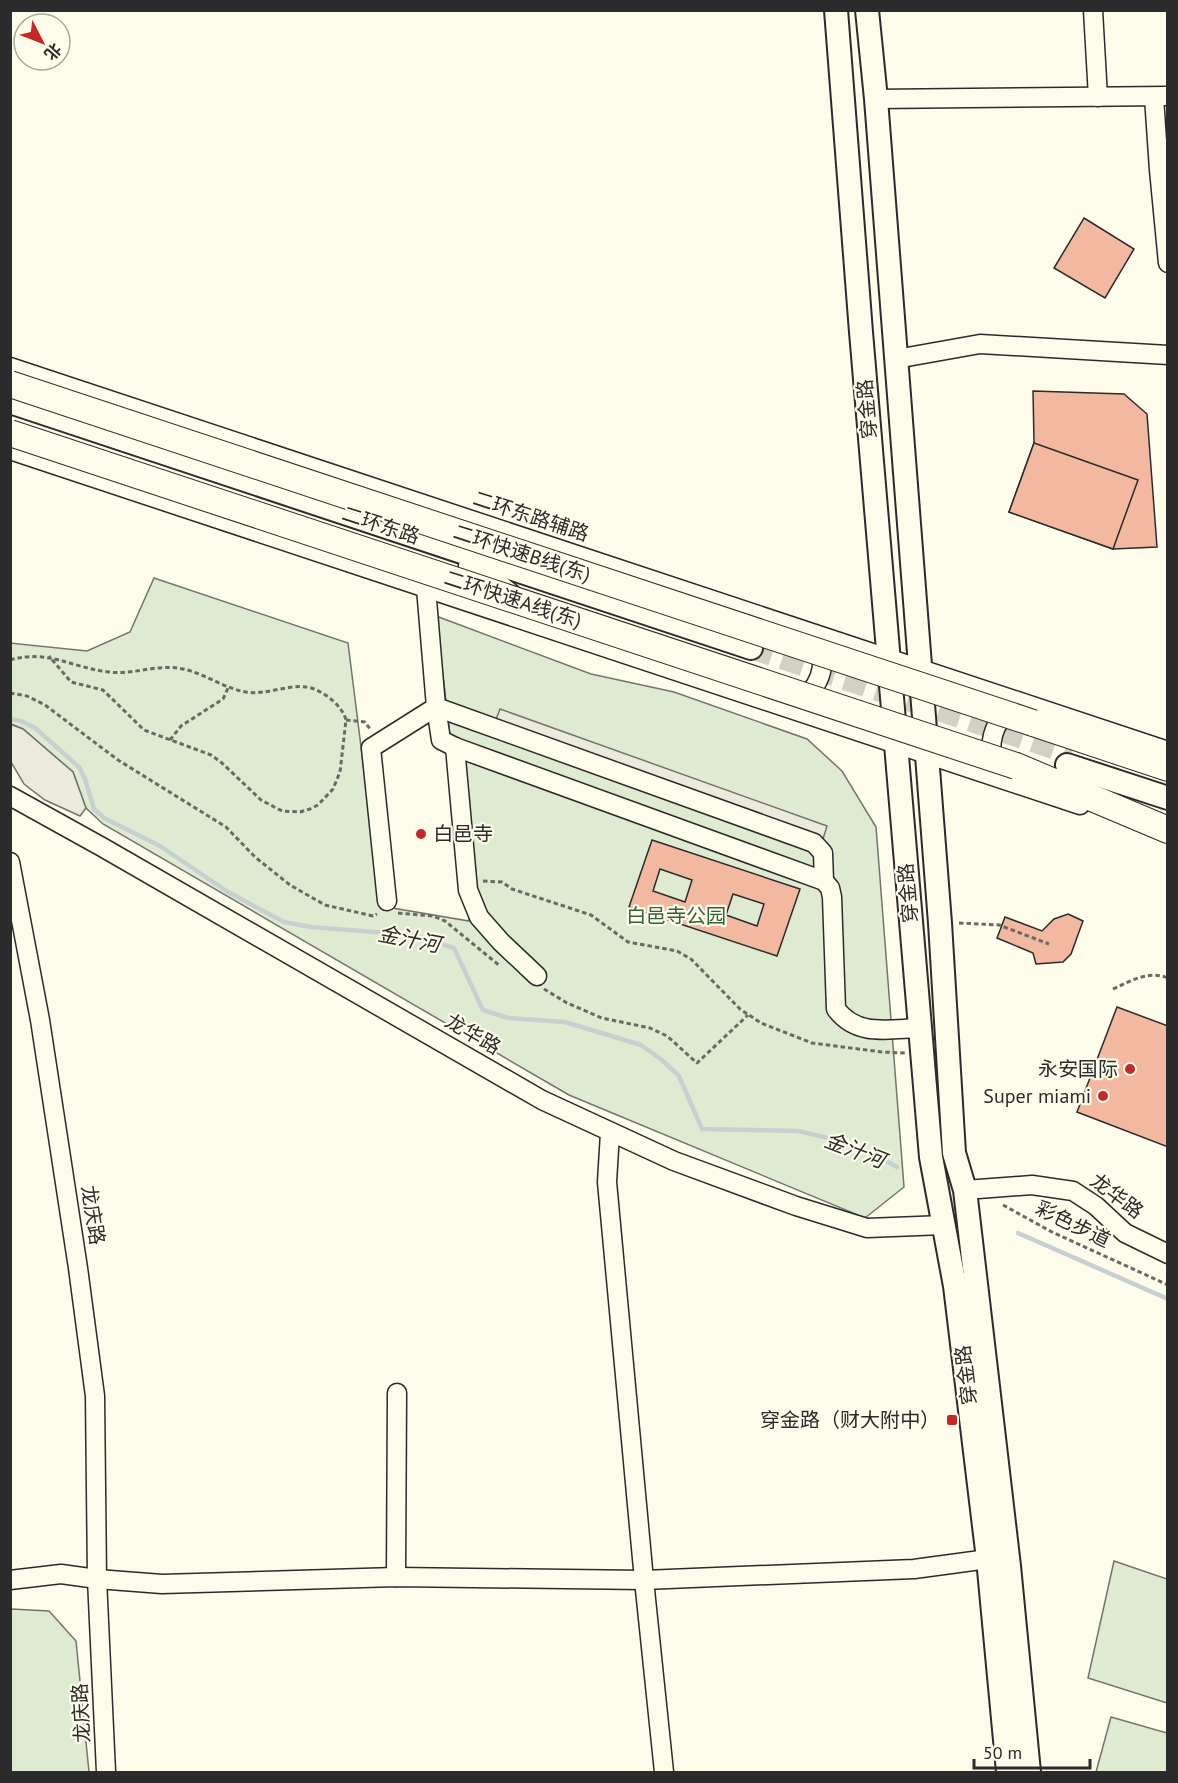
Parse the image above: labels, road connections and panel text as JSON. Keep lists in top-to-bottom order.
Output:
{
  "streets": {
    "highway": ["二环快速B线(东)", "二环快速A线(东)"],
    "main road": ["穿金路", "二环东路"],
    "street": ["二环东路辅路", "龙华路", "龙庆路"],
    "path": ["彩色步道"]
  },
  "crossings": [
    ["穿金路", "二环东路辅路"],
    ["穿金路", "龙华路"],
    ["二环东路辅路", "二环快速B线(东)"]
  ],
  "water": ["金汁河"],
  "parks": ["白邑寺公园"],
  "places": {
    "other": ["白邑寺", "永安国际", "Super miami"],
    "transit": ["穿金路（财大附中）"]
  },
  "scale_bar": "50 m",
  "north": "bottom right"
}
